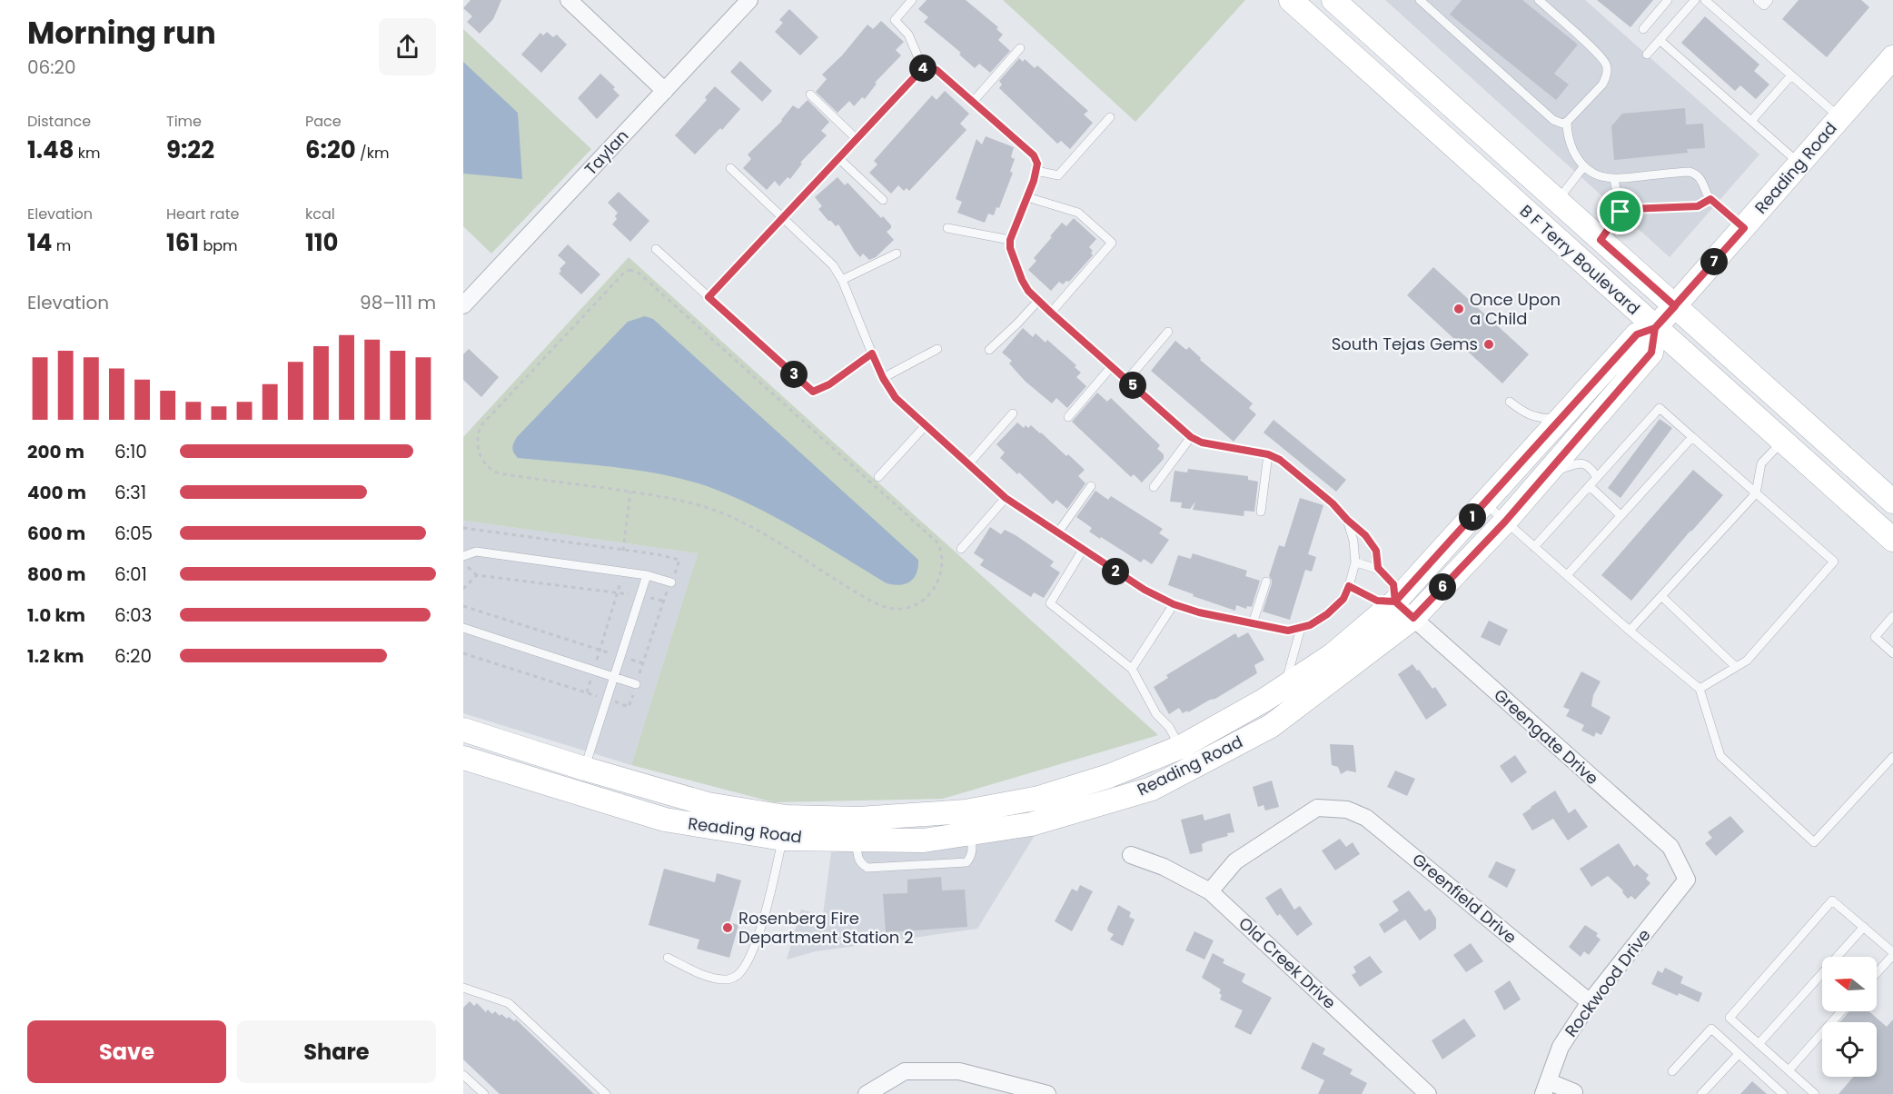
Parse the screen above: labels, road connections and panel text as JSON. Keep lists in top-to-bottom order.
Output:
{
  "streets": {
    "main road": ["Reading Road", "B F Terry Boulevard"],
    "street": [
      "Taylan",
      "Greengate Drive",
      "Greenfield Drive",
      "Old Creek Drive",
      "Rockwood Drive"
    ]
  },
  "crossings": [
    ["Reading Road", "B F Terry Boulevard"],
    ["Reading Road", "Greengate Drive"],
    ["Greengate Drive", "Rockwood Drive"],
    ["Greenfield Drive", "Old Creek Drive"],
    ["Greenfield Drive", "Rockwood Drive"]
  ],
  "places": ["Once Upon a Child", "South Tejas Gems", "Rosenberg Fire Department Station 2"],
  "north": "left",
  "page": {
    "heading": ["Morning run", "06:20"],
    "pins": [
      "4",
      "7",
      "3",
      "5",
      "1",
      "2",
      "6"
    ],
    "stats": [
      ["Distance", "1.48 km"],
      ["Time", "9:22"],
      ["Pace", "6:20 /km"],
      ["Elevation", "14 m"],
      ["Heart rate", "161 bpm"],
      ["kcal", "110"]
    ],
    "chart": ["Elevation", "98–111 m"],
    "list": [
      {
        "name": "200 m",
        "note": "6:10"
      },
      {
        "name": "400 m",
        "note": "6:31"
      },
      {
        "name": "600 m",
        "note": "6:05"
      },
      {
        "name": "800 m",
        "note": "6:01"
      },
      {
        "name": "1.0 km",
        "note": "6:03"
      },
      {
        "name": "1.2 km",
        "note": "6:20"
      }
    ],
    "buttons": ["Save", "Share"]
  }
}
